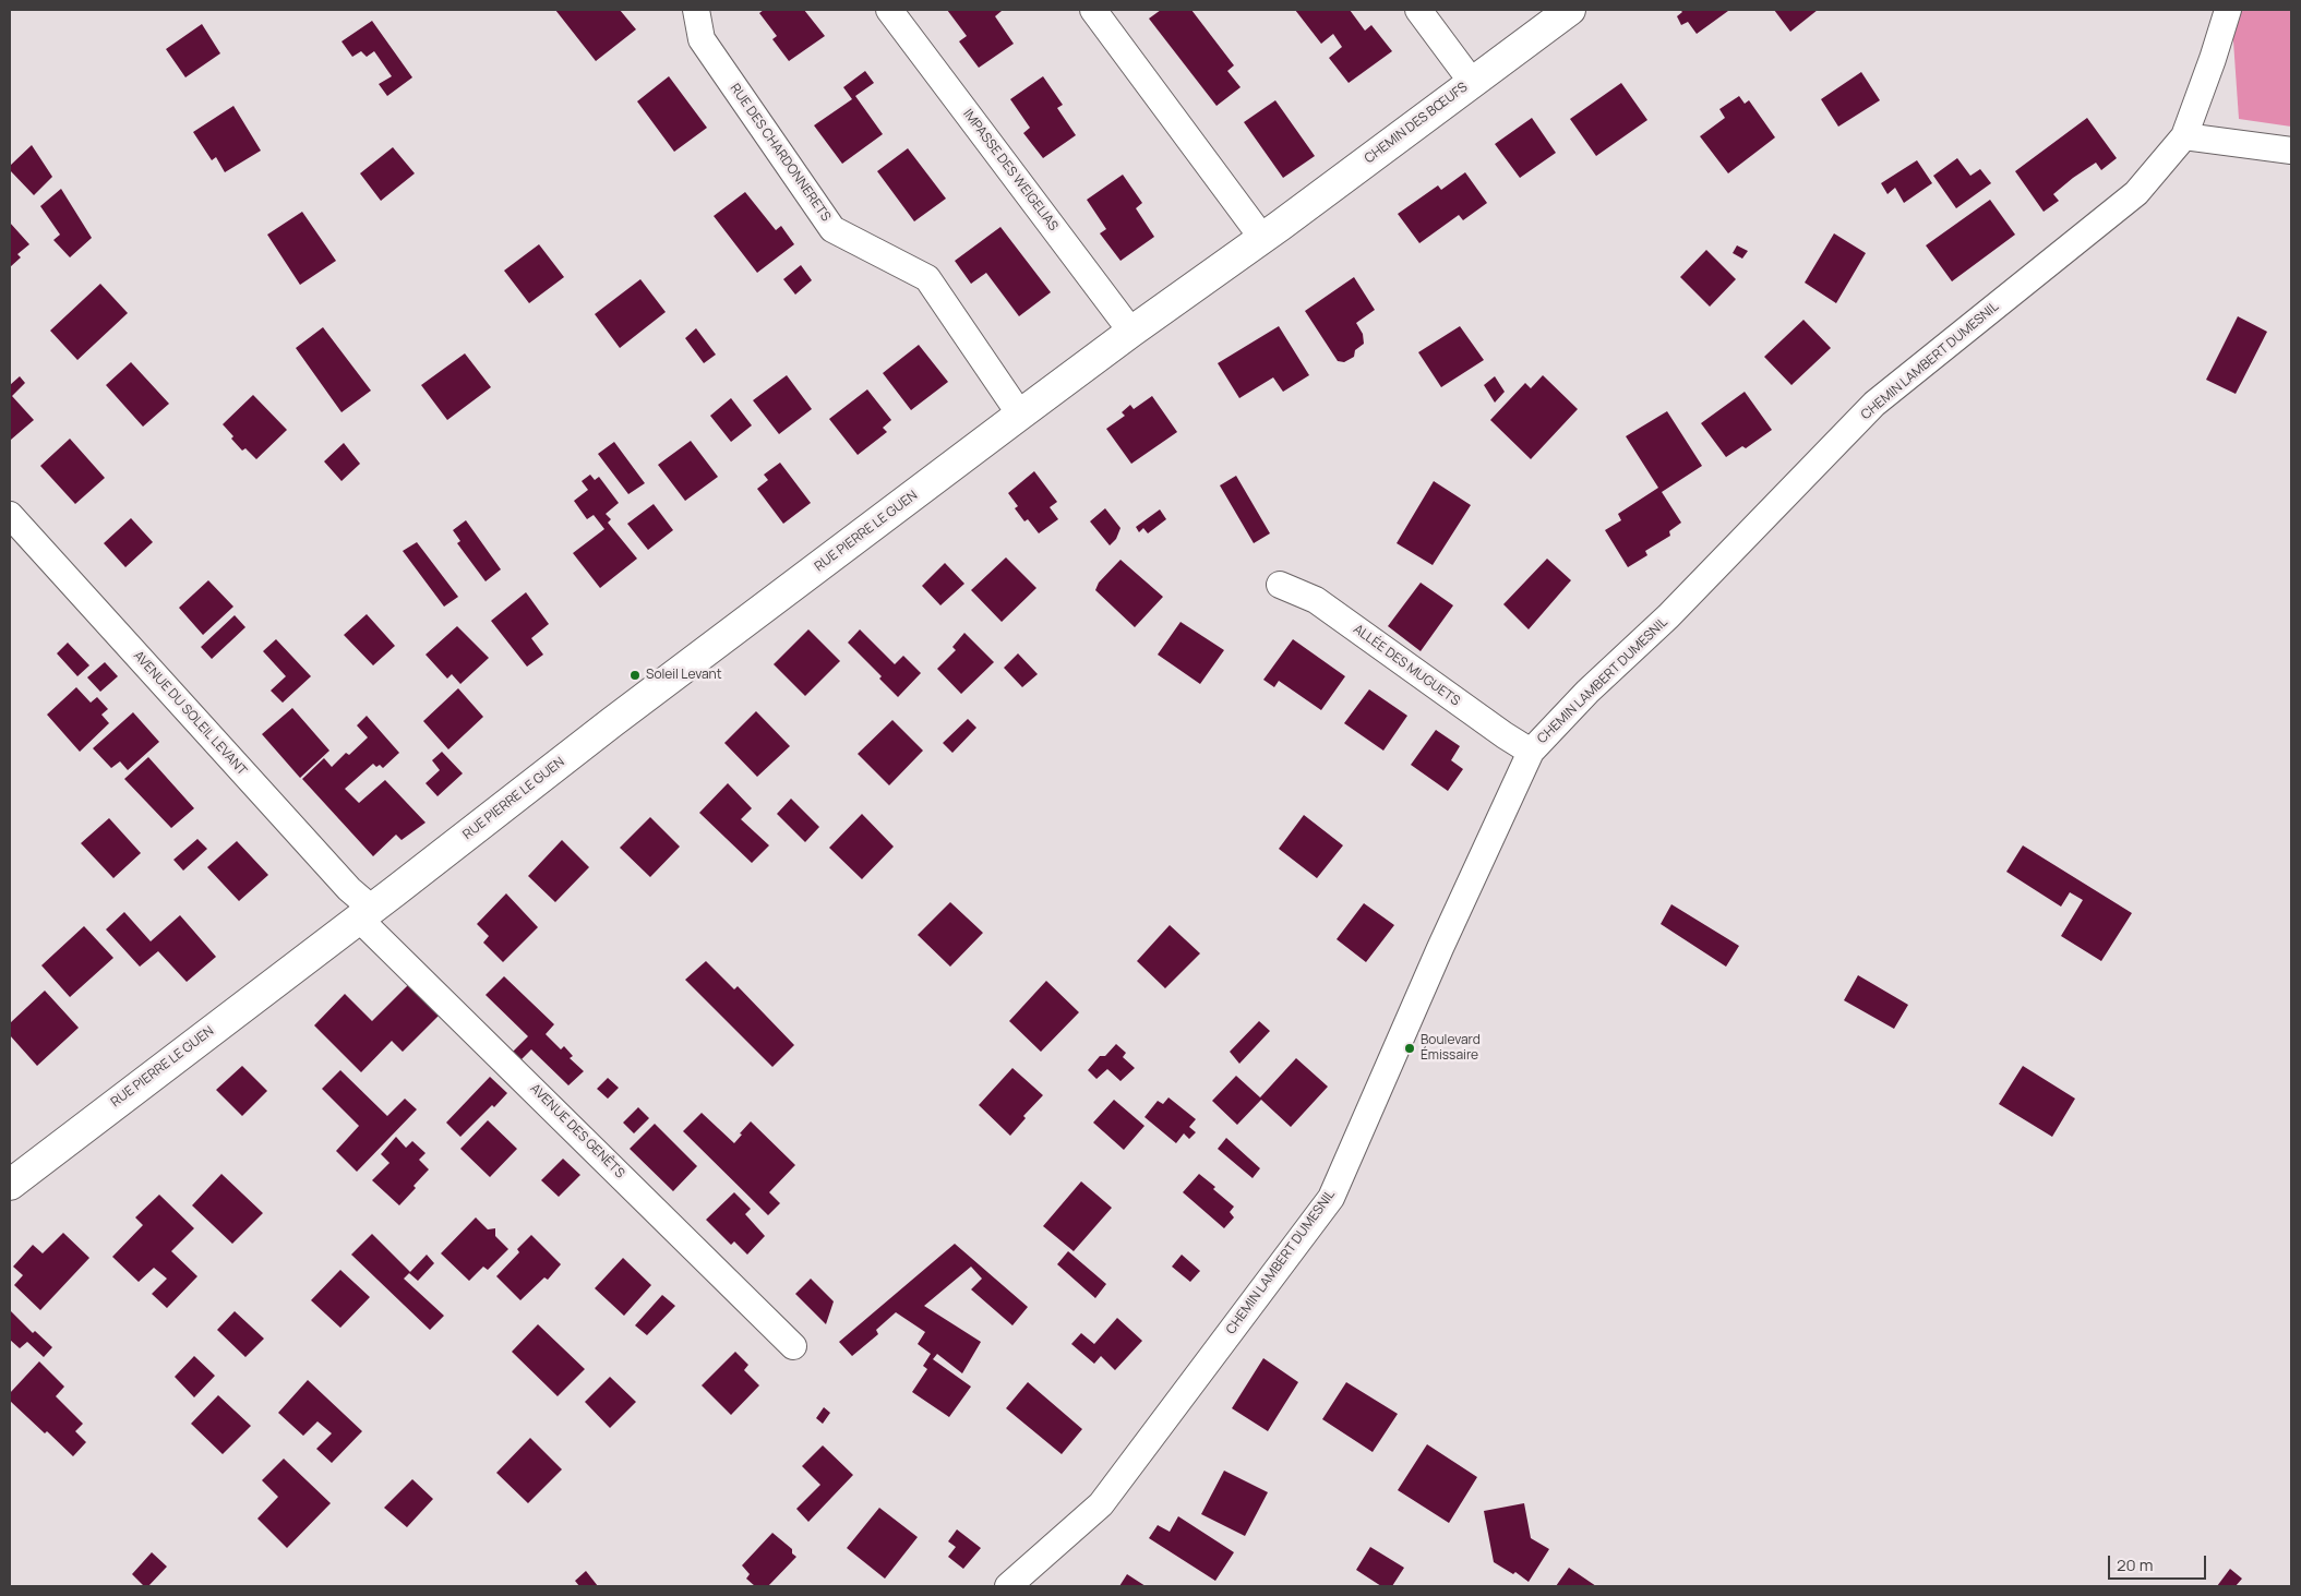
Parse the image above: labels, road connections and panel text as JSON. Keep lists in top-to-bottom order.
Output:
{
  "streets": {
    "street": [
      "CHEMIN DES BŒUFS",
      "RUE DES CHARDONNERETS",
      "IMPASSE DES WEIGELIAS",
      "CHEMIN LAMBERT DUMESNIL",
      "RUE PIERRE LE GUEN",
      "ALLÉE DES MUGUETS",
      "AVENUE DU SOLEIL LEVANT",
      "AVENUE DES GENÊTS"
    ]
  },
  "crossings": [
    ["CHEMIN DES BŒUFS", "RUE DES CHARDONNERETS"],
    ["CHEMIN DES BŒUFS", "IMPASSE DES WEIGELIAS"],
    ["CHEMIN DES BŒUFS", "RUE PIERRE LE GUEN"],
    ["RUE DES CHARDONNERETS", "RUE PIERRE LE GUEN"],
    ["CHEMIN LAMBERT DUMESNIL", "ALLÉE DES MUGUETS"],
    ["RUE PIERRE LE GUEN", "AVENUE DU SOLEIL LEVANT"],
    ["RUE PIERRE LE GUEN", "AVENUE DES GENÊTS"],
    ["AVENUE DU SOLEIL LEVANT", "AVENUE DES GENÊTS"]
  ],
  "places": ["Soleil Levant", "Boulevard Émissaire"],
  "scale_bar": "20 m"
}
